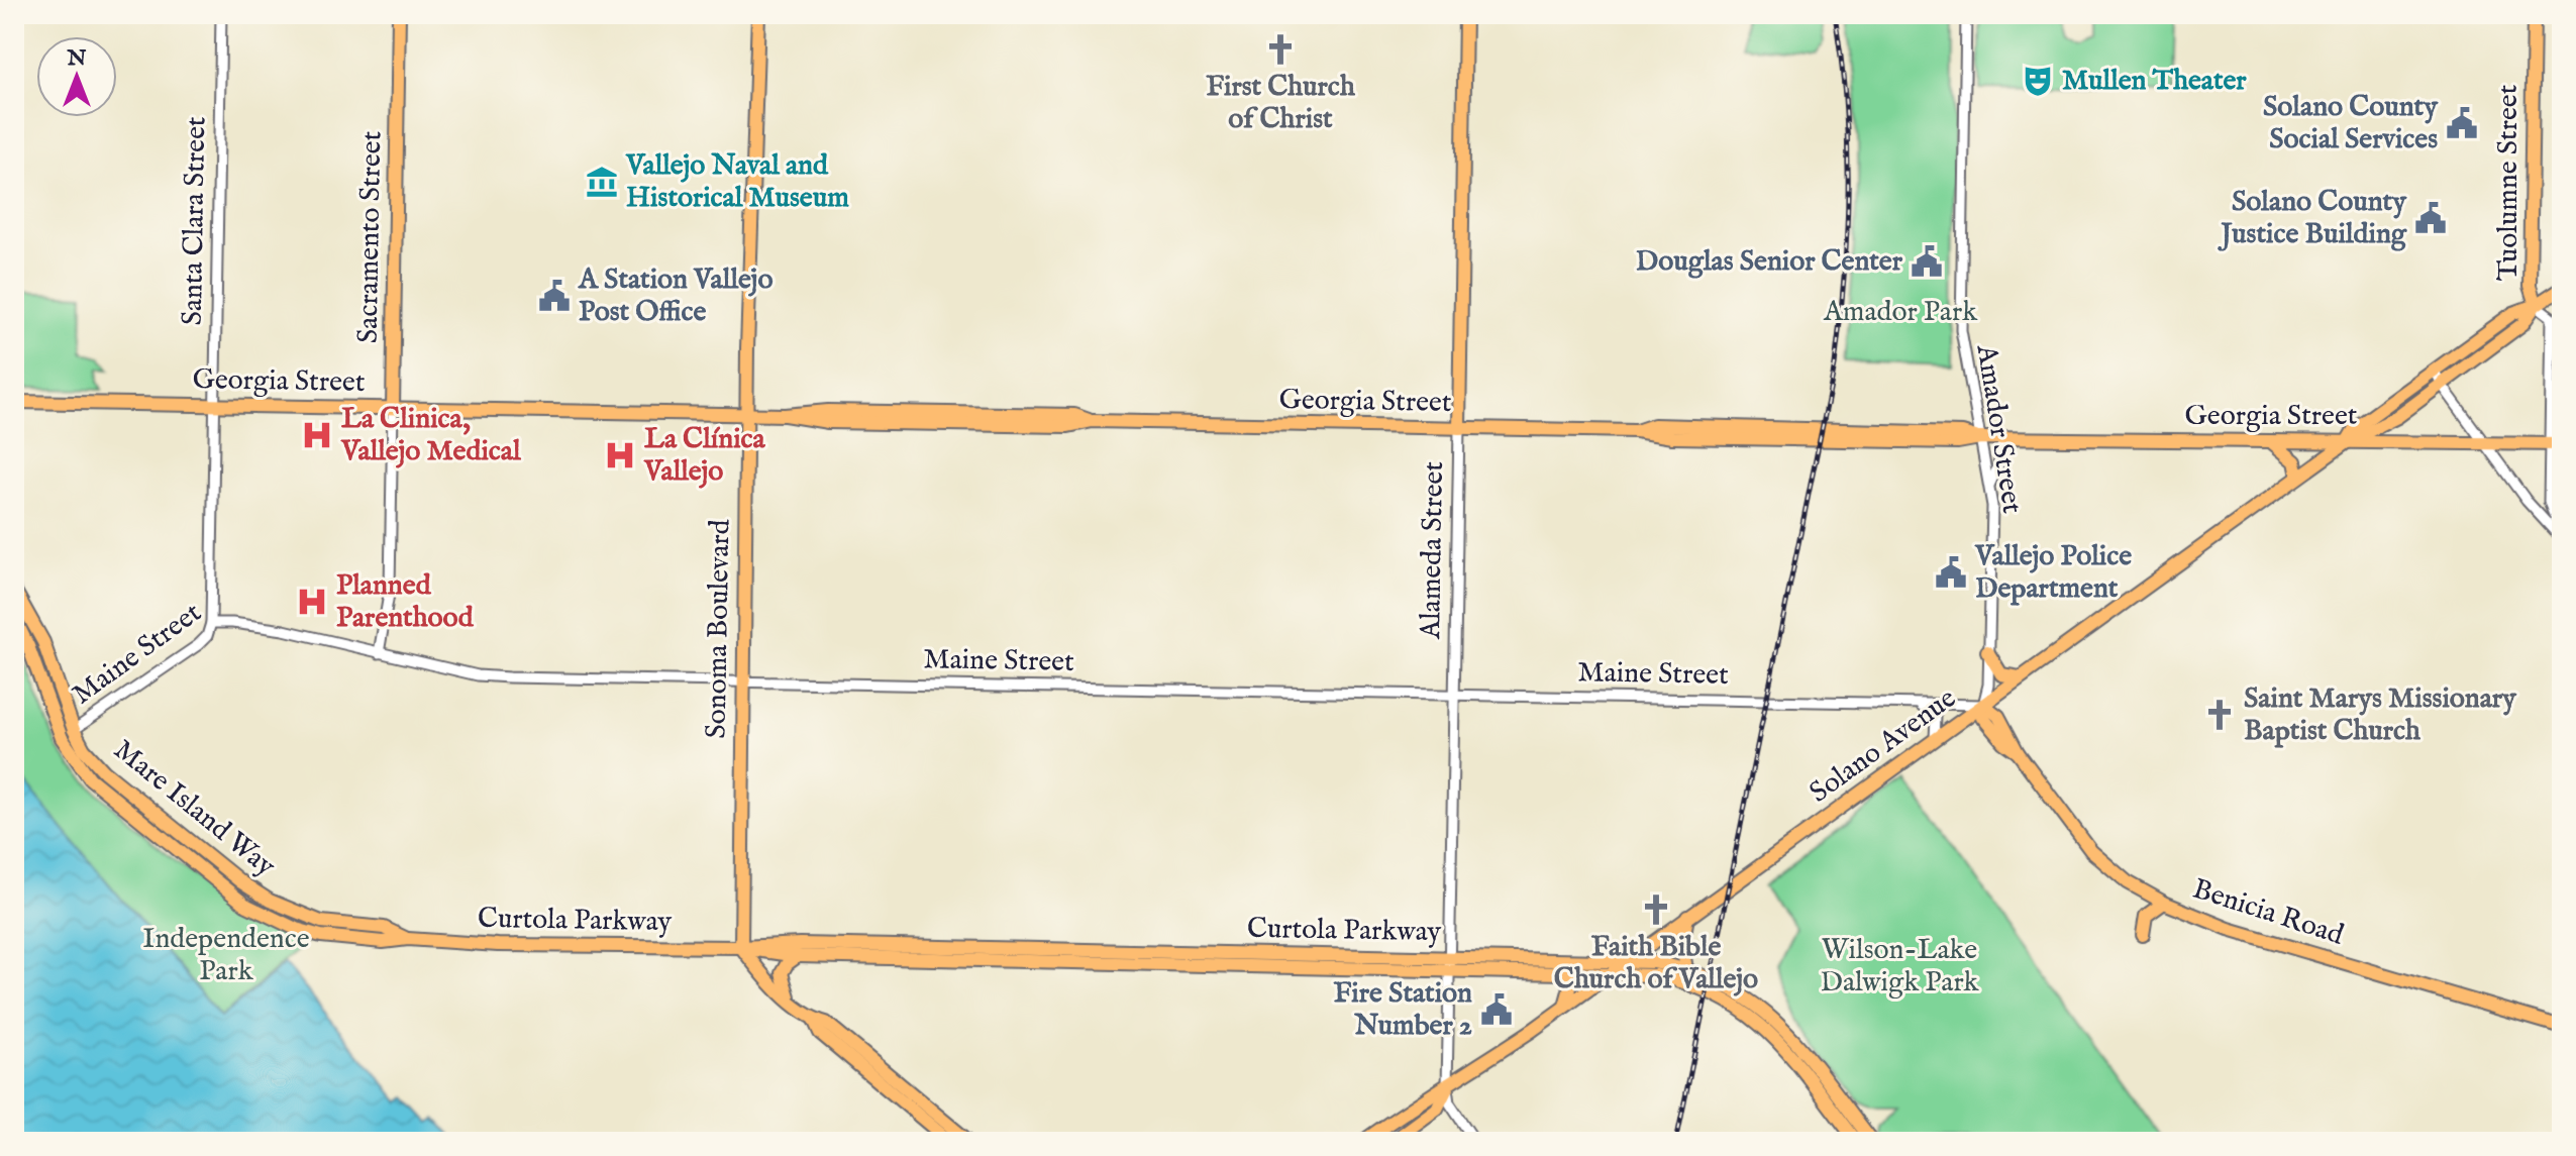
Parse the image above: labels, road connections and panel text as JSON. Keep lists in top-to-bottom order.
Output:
{
  "streets": {
    "main road": [
      "Tuolumne Street",
      "Sacramento Street",
      "Georgia Street",
      "Alameda Street",
      "Sonoma Boulevard",
      "Maine Street",
      "Solano Avenue",
      "Mare Island Way",
      "Benicia Road",
      "Curtola Parkway"
    ],
    "street": ["Santa Clara Street", "Amador Street"]
  },
  "crossings": [
    ["Tuolumne Street", "Georgia Street"],
    ["Tuolumne Street", "Solano Avenue"],
    ["Santa Clara Street", "Georgia Street"],
    ["Santa Clara Street", "Maine Street"],
    ["Sacramento Street", "Georgia Street"],
    ["Sacramento Street", "Maine Street"],
    ["Georgia Street", "Amador Street"],
    ["Georgia Street", "Alameda Street"],
    ["Georgia Street", "Sonoma Boulevard"],
    ["Georgia Street", "Solano Avenue"],
    ["Amador Street", "Maine Street"],
    ["Amador Street", "Solano Avenue"],
    ["Amador Street", "Benicia Road"],
    ["Alameda Street", "Maine Street"],
    ["Alameda Street", "Solano Avenue"],
    ["Alameda Street", "Curtola Parkway"],
    ["Sonoma Boulevard", "Maine Street"],
    ["Sonoma Boulevard", "Curtola Parkway"],
    ["Maine Street", "Solano Avenue"],
    ["Maine Street", "Mare Island Way"],
    ["Maine Street", "Benicia Road"],
    ["Solano Avenue", "Benicia Road"],
    ["Solano Avenue", "Curtola Parkway"],
    ["Mare Island Way", "Curtola Parkway"]
  ],
  "parks": ["Amador Park", "Independence Park", "Wilson-Lake Dalwigk Park"],
  "places": {
    "church": ["First Church of Christ", "Saint Marys Missionary Baptist Church", "Faith Bible Church of Vallejo"],
    "theatre": ["Mullen Theater"],
    "public building": [
      "Solano County Social Services",
      "Solano County Justice Building",
      "Douglas Senior Center",
      "A Station Vallejo Post Office",
      "Vallejo Police Department",
      "Fire Station Number 2"
    ],
    "museum": ["Vallejo Naval and Historical Museum"],
    "hospital": ["La Clinica, Vallejo Medical", "La Clínica Vallejo", "Planned Parenthood"]
  },
  "north": "top"
}
